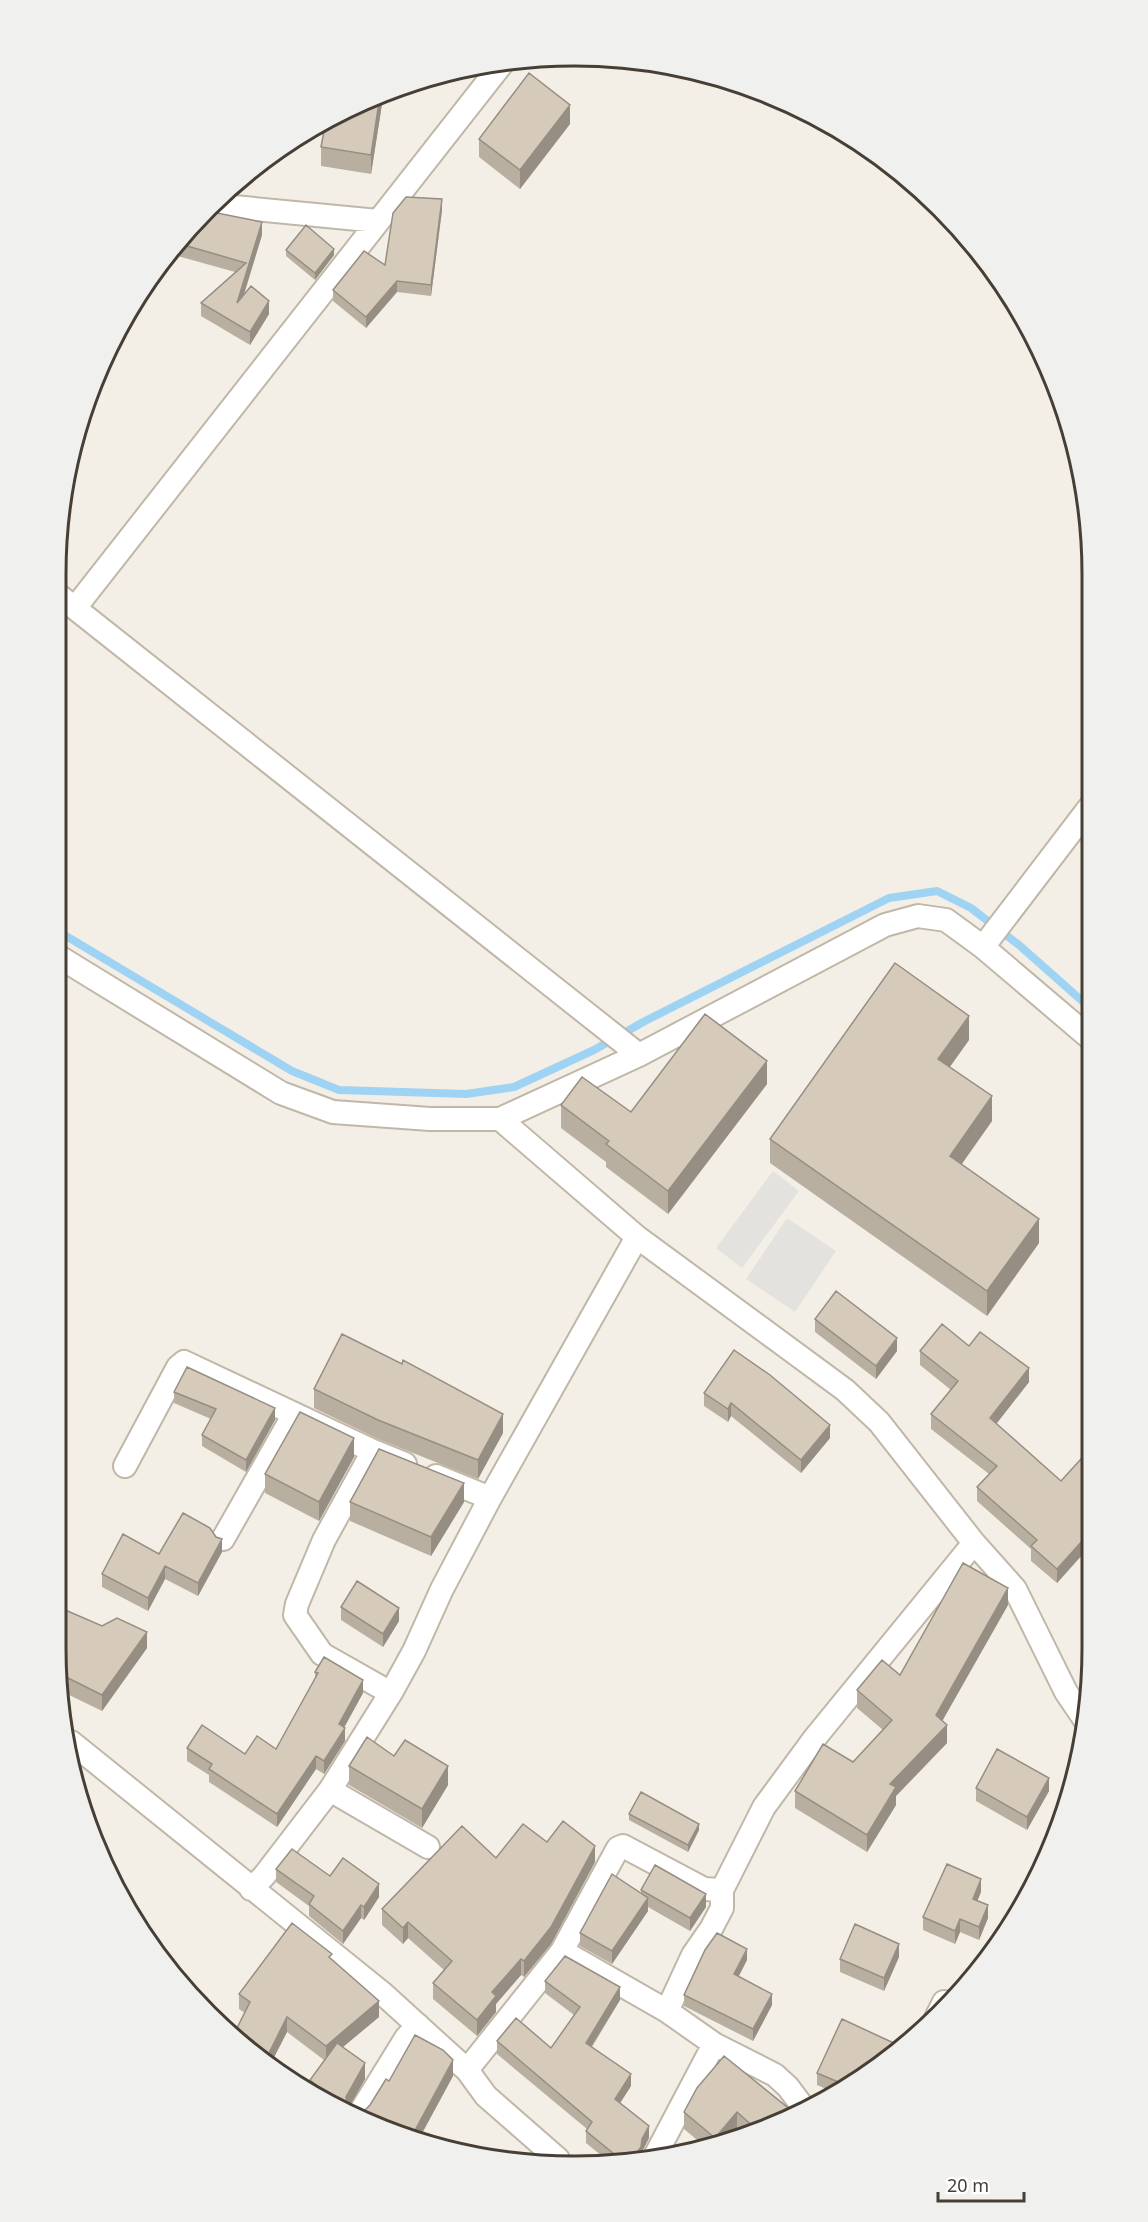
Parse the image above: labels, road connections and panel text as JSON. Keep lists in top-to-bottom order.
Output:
{
  "scale_bar": "20 m"
}
